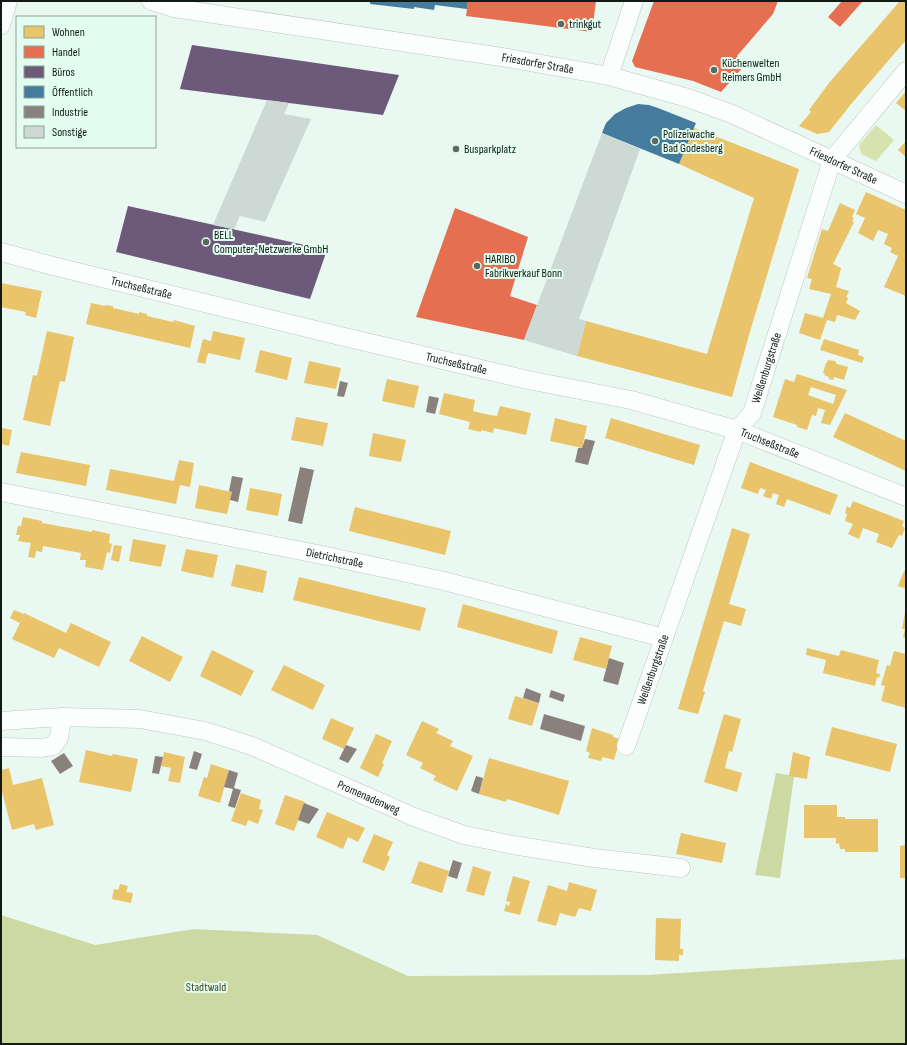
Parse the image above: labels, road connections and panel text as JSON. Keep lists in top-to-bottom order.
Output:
{
  "streets": {
    "street": [
      "Friesdorfer Straße",
      "Truchseßstraße",
      "Weißenburgstraße",
      "Dietrichstraße",
      "Promenadenweg"
    ]
  },
  "crossings": [
    ["Friesdorfer Straße", "Weißenburgstraße"],
    ["Truchseßstraße", "Weißenburgstraße"],
    ["Weißenburgstraße", "Dietrichstraße"]
  ],
  "parks": ["Stadtwald"],
  "places": [
    "trinkgut",
    "Küchenwelten Reimers GmbH",
    "Polizeiwache Bad Godesberg",
    "Busparkplatz",
    "BELL Computer-Netzwerke GmbH",
    "HARIBO Fabrikverkauf Bonn"
  ],
  "legend": [
    "Wohnen",
    "Handel",
    "Büros",
    "Öffentlich",
    "Industrie",
    "Sonstige"
  ]
}
